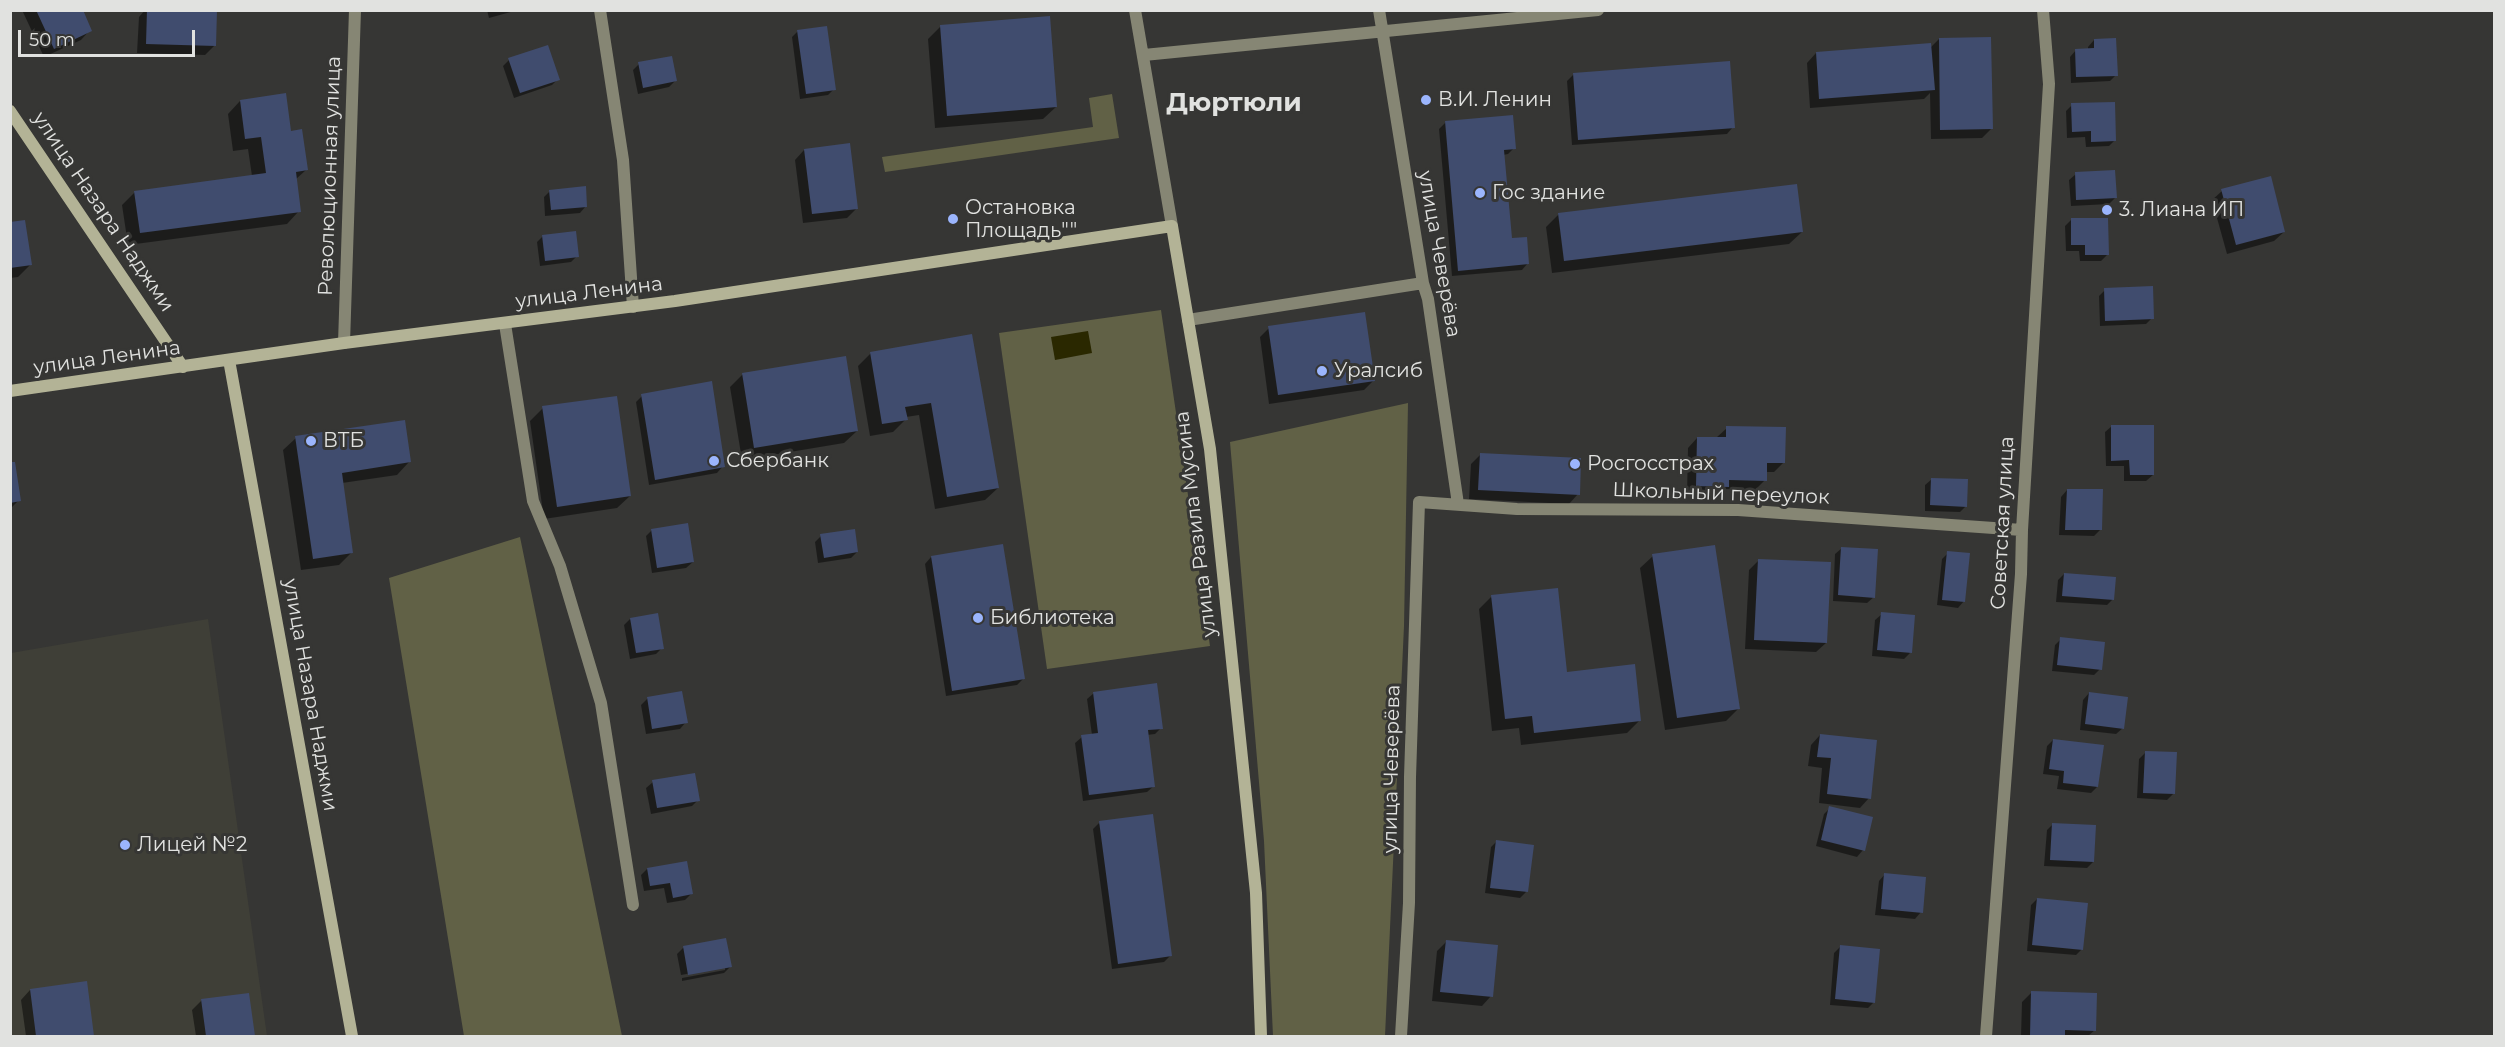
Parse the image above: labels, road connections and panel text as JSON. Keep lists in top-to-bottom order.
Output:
{
  "streets": {
    "main road": ["улица Назара Наджми", "улица Ленина", "улица Разила Мусина"],
    "street": [
      "Революционная улица",
      "улица Чеверёва",
      "Школьный переулок",
      "Советская улица"
    ]
  },
  "crossings": [
    ["Революционная улица", "улица Ленина"],
    ["улица Назара Наджми", "улица Ленина"],
    ["улица Чеверёва", "Школьный переулок"],
    ["улица Ленина", "улица Разила Мусина"],
    ["Школьный переулок", "Советская улица"]
  ],
  "districts": ["Дюртюли"],
  "places": [
    "В.И. Ленин",
    "Гос здание",
    "3. Лиана ИП",
    "Остановка Площадь\"\"",
    "Уралсиб",
    "ВТБ",
    "Сбербанк",
    "Росгосстрах",
    "Библиотека",
    "Лицей №2"
  ],
  "scale_bar": "50 m"
}
